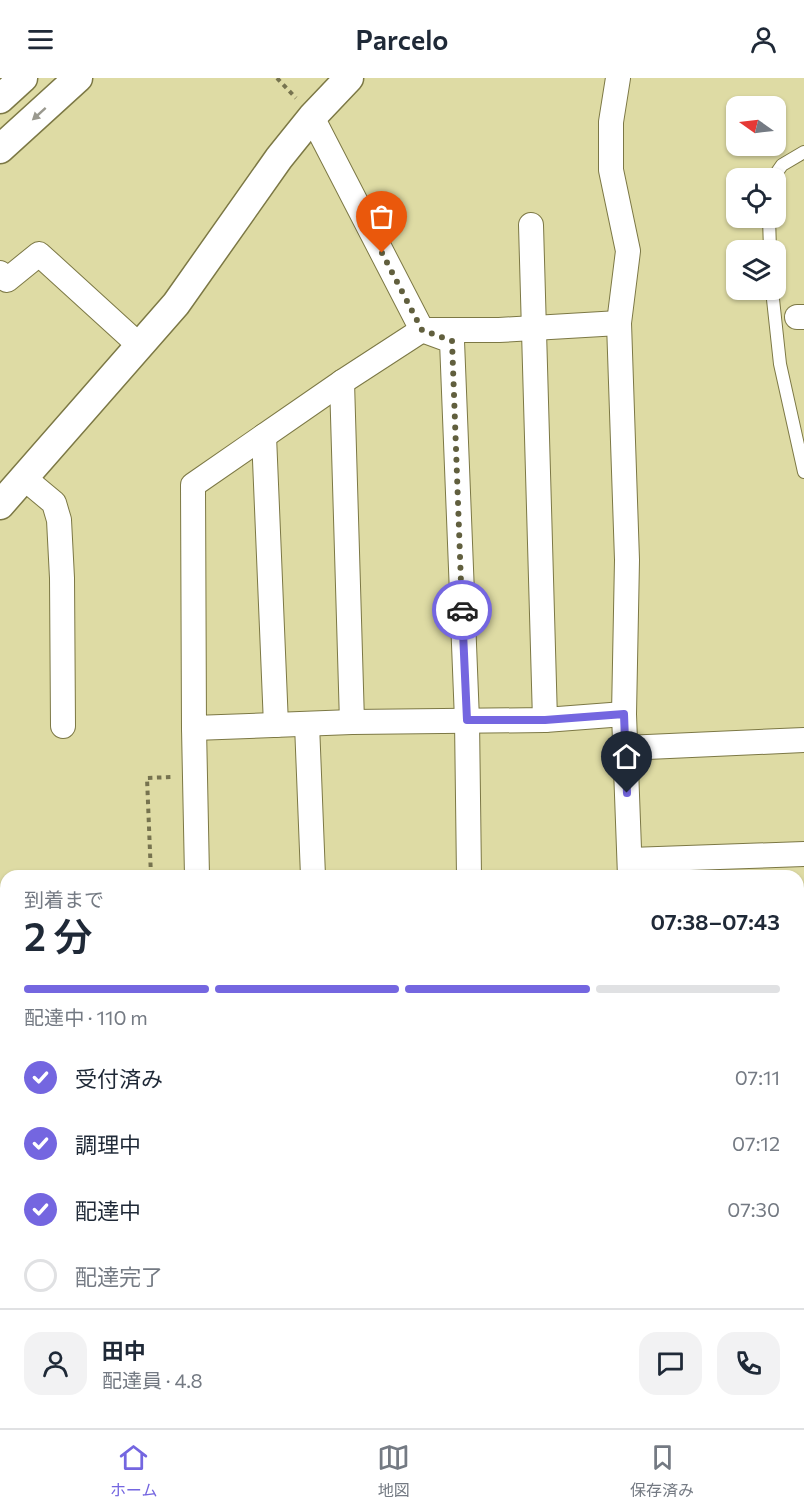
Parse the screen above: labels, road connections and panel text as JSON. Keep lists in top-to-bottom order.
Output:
{
  "north": "left",
  "page": {
    "header": "Parcelo",
    "heading": ["2 分", "到着まで", "07:38–07:43"],
    "panel": ["田中", "配達員 · 4.8"],
    "bar": "配達中 · 110 m",
    "list": [
      ["受付済み", "07:11"],
      ["調理中", "07:12"],
      ["配達中", "07:30"],
      "配達完了"
    ],
    "tabs": ["ホーム", "地図", "保存済み"]
  }
}
